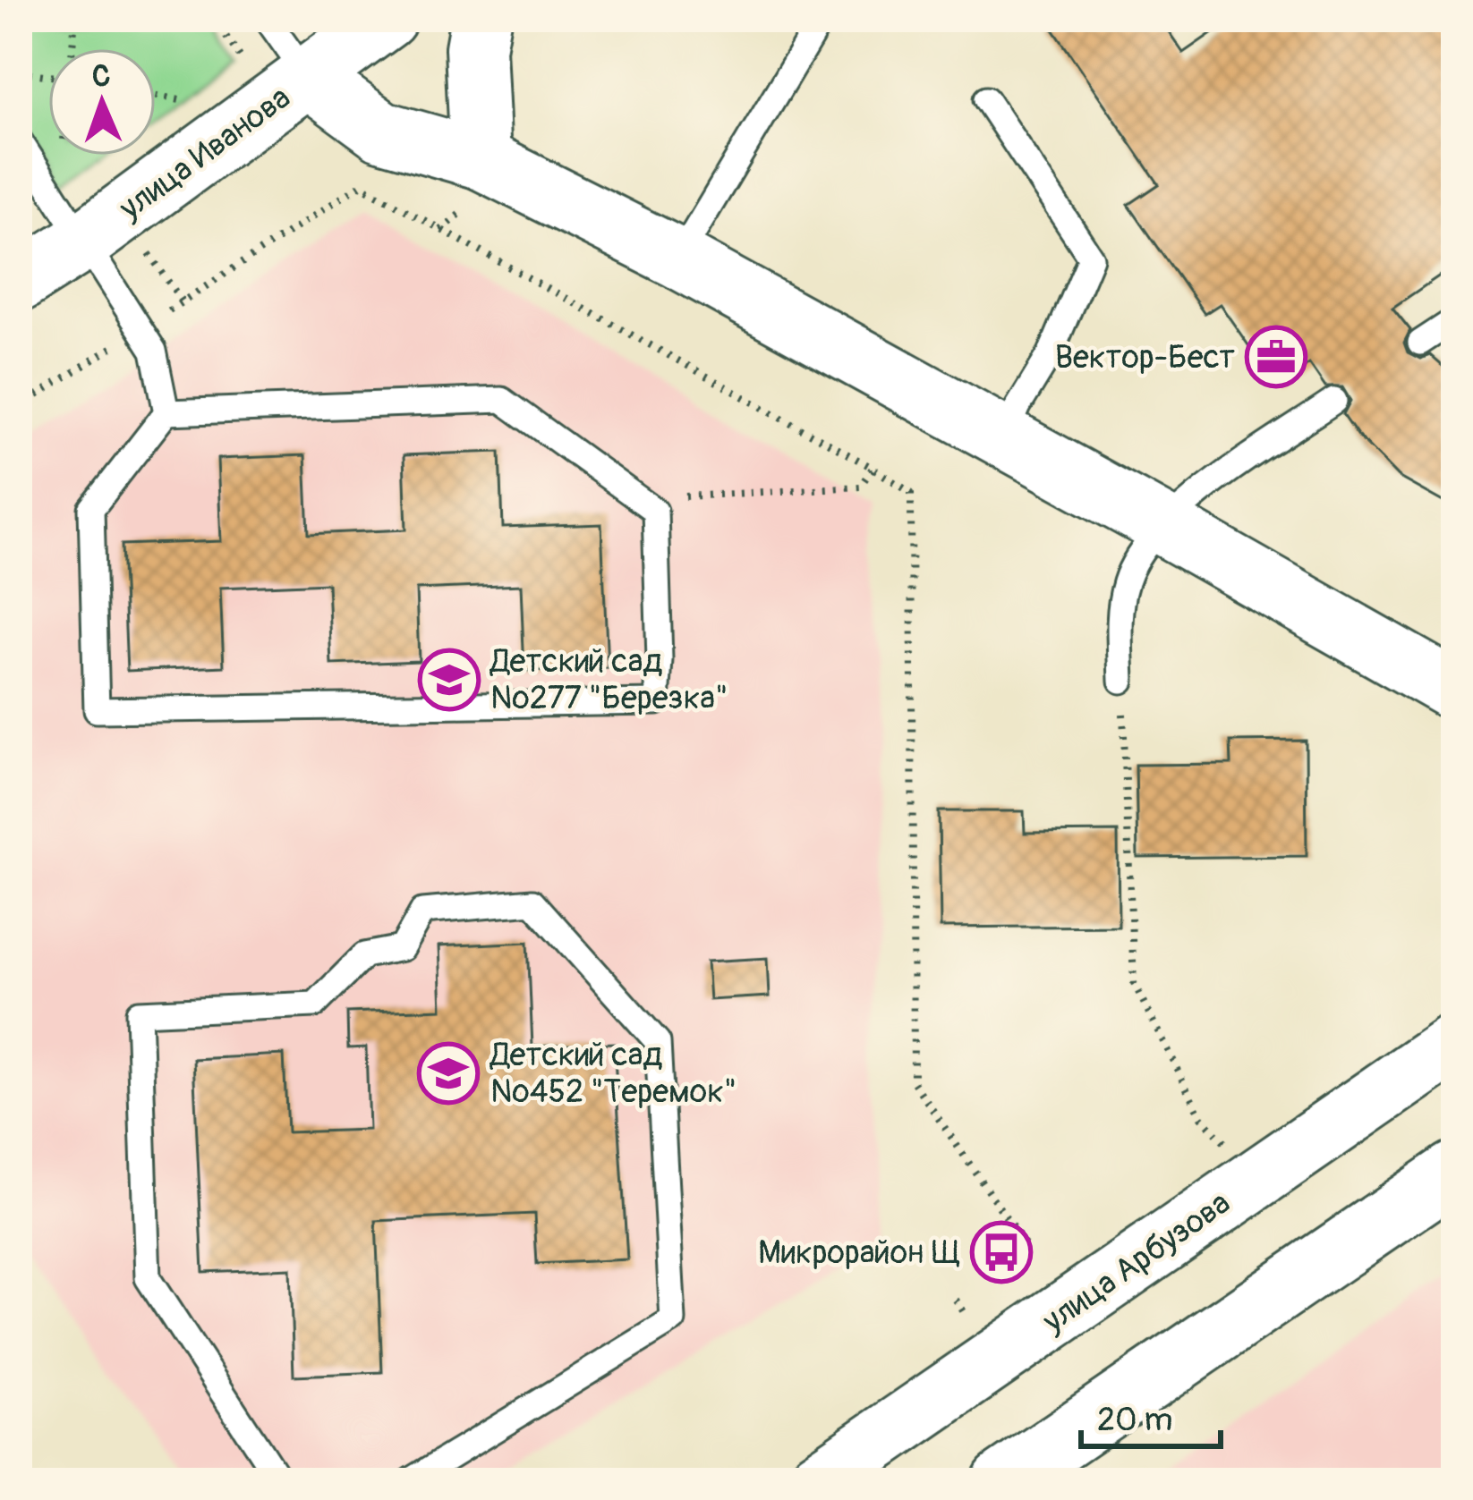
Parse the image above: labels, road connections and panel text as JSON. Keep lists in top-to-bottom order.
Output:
{
  "streets": {
    "main road": ["улица Иванова", "улица Арбузова"]
  },
  "places": {
    "office": ["Вектор-Бeст"],
    "school or university": ["Детский сад №277 \"Березка\"", "Детский сад №452 \"Теремок\""],
    "bus stop": ["Микрорайон Щ"]
  },
  "scale_bar": "20 m",
  "north": "top"
}
